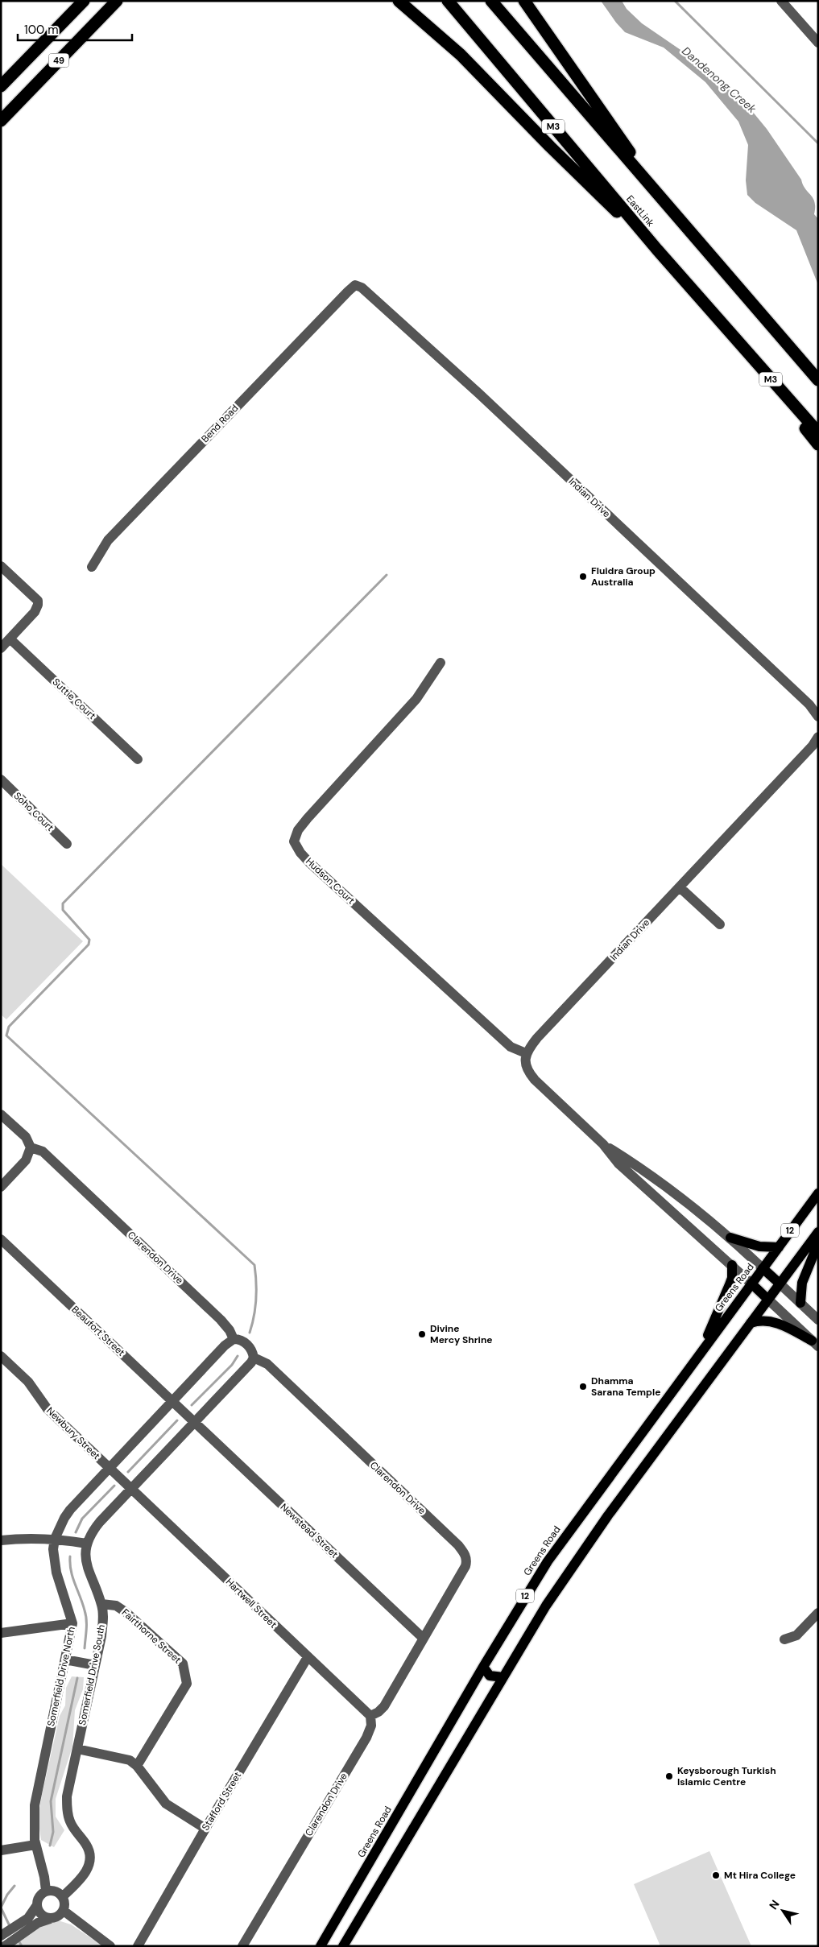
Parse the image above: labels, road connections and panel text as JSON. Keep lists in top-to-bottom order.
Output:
{
  "streets": {
    "highway": ["49", "M3", "EastLink"],
    "main road": ["12", "Greens Road"],
    "street": [
      "Bend Road",
      "Indian Drive",
      "Suttie Court",
      "Soho Court",
      "Hudson Court",
      "Clarendon Drive",
      "Beaufort Street",
      "Newbury Street",
      "Newstead Street",
      "Hartwell Street",
      "Fairthorne Street",
      "Somerfield Drive South",
      "Somerfield Drive North",
      "Stafford Street"
    ]
  },
  "crossings": [
    ["Bend Road", "Indian Drive"],
    ["Indian Drive", "Hudson Court"],
    ["Clarendon Drive", "Newstead Street"],
    ["Clarendon Drive", "Hartwell Street"],
    ["Clarendon Drive", "Somerfield Drive South"],
    ["Clarendon Drive", "Somerfield Drive North"],
    ["Beaufort Street", "Newstead Street"],
    ["Beaufort Street", "Somerfield Drive South"],
    ["Beaufort Street", "Somerfield Drive North"],
    ["Newbury Street", "Hartwell Street"],
    ["Newbury Street", "Somerfield Drive South"],
    ["Newbury Street", "Somerfield Drive North"],
    ["Newstead Street", "Somerfield Drive South"],
    ["Hartwell Street", "Somerfield Drive South"],
    ["Hartwell Street", "Stafford Street"],
    ["Fairthorne Street", "Somerfield Drive South"],
    ["Somerfield Drive South", "Somerfield Drive North"]
  ],
  "water": ["Dandenong Creek"],
  "places": [
    "Fluidra Group Australia",
    "Divine Mercy Shrine",
    "Dhamma Sarana Temple",
    "Keysborough Turkish Islamic Centre",
    "Mt Hira College"
  ],
  "scale_bar": "100 m",
  "north": "top left"
}
